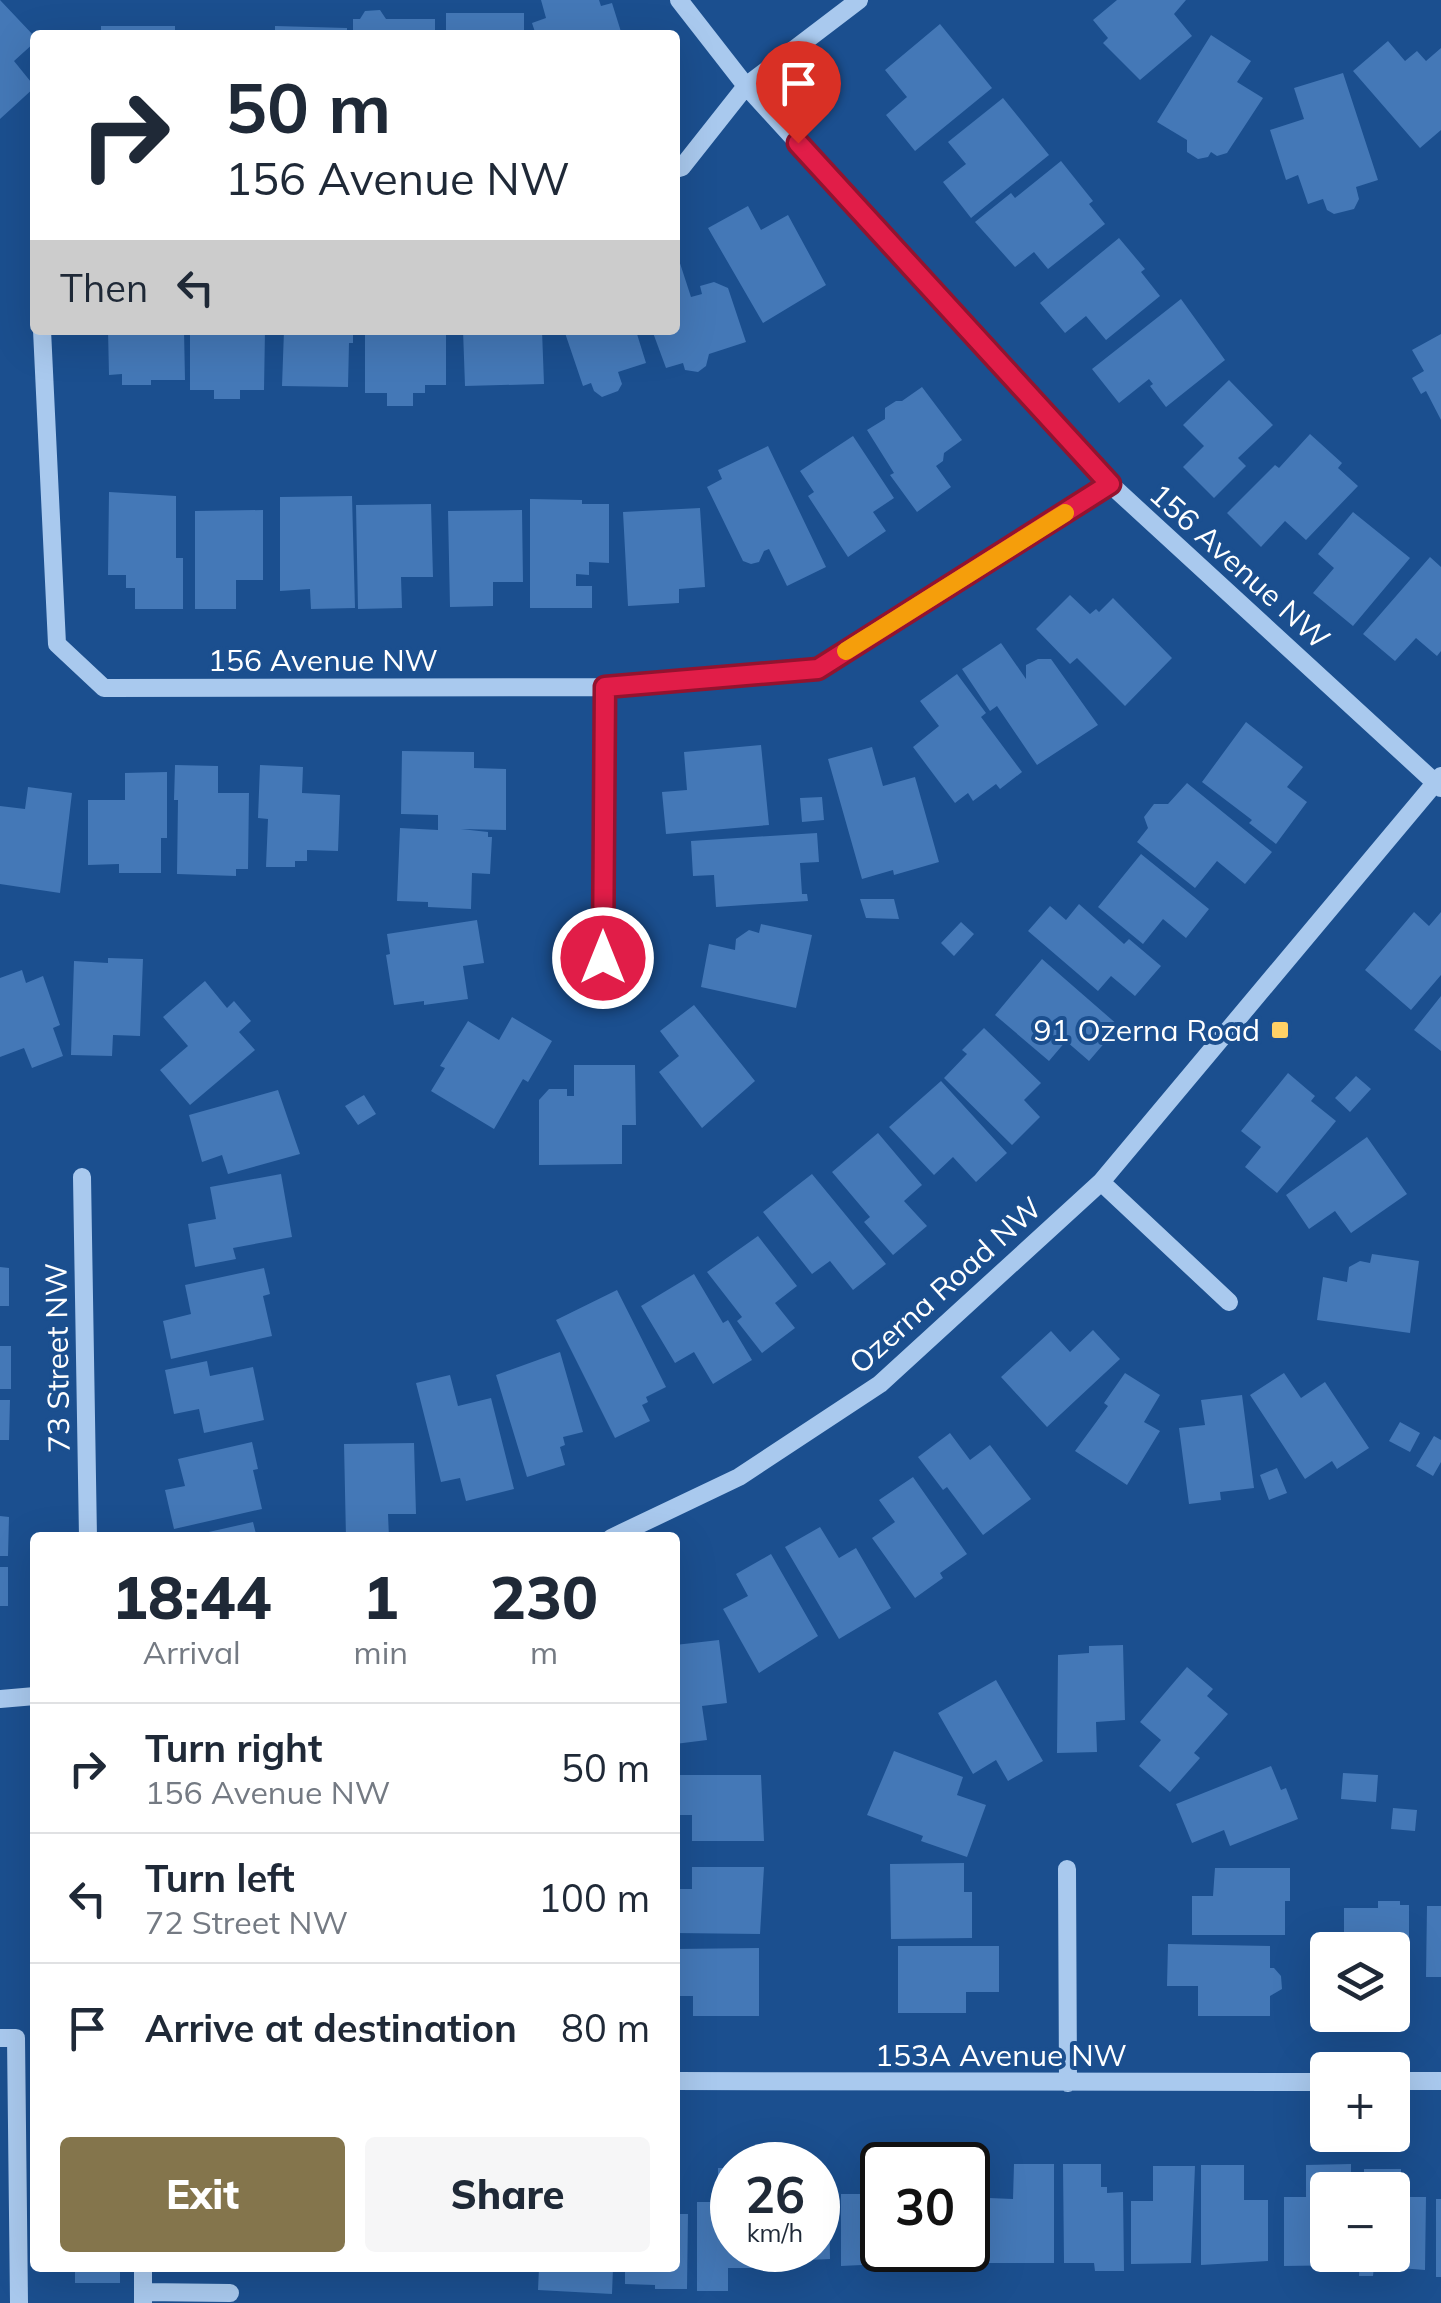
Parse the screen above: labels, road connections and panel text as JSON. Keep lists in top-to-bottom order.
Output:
{
  "streets": {
    "street": [
      "156 Avenue NW",
      "Ozerna Road NW",
      "73 Street NW",
      "153A Avenue NW"
    ]
  },
  "crossings": [
    ["156 Avenue NW", "Ozerna Road NW"]
  ],
  "places": {
    "transit": ["91 Ozerna Road"]
  },
  "page": {
    "turn": ["50 m", "156 Avenue NW"],
    "then": "Then",
    "eta": [
      "18:44",
      "Arrival",
      "1",
      "min",
      "230",
      "m"
    ],
    "list": [
      {
        "name": "Turn right",
        "note": "156 Avenue NW",
        "value": "50 m"
      },
      {
        "name": "Turn left",
        "note": "72 Street NW",
        "value": "100 m"
      },
      {
        "name": "Arrive at destination",
        "value": "80 m"
      }
    ],
    "map_buttons": ["+", "−"],
    "buttons": ["Exit", "Share"],
    "speed": "26 km/h",
    "limit": "30"
  }
}
